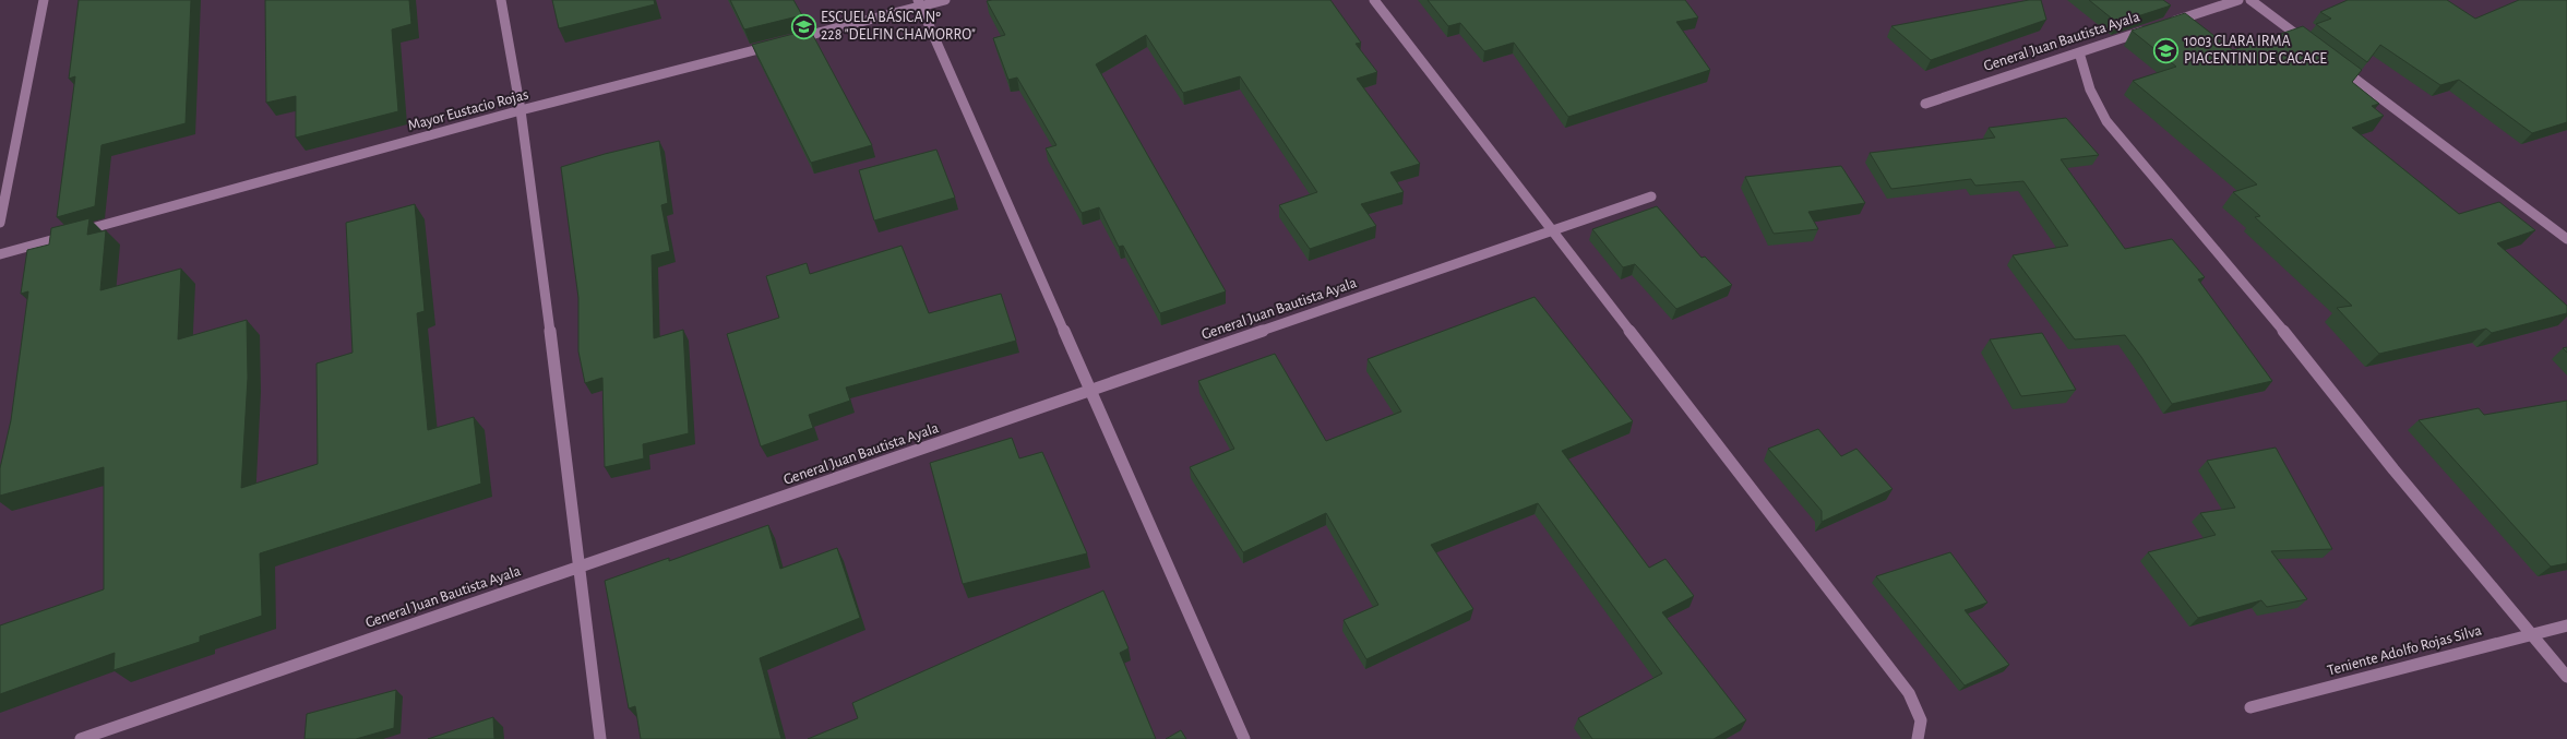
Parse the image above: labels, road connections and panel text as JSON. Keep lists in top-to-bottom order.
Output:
{
  "streets": {
    "street": ["General Juan Bautista Ayala", "Mayor Eustacio Rojas", "Teniente Adolfo Rojas Silva"]
  },
  "places": {
    "school or university": ["ESCUELA BÁSICA Nº 228 \"DELFIN CHAMORRO\"", "1003 CLARA IRMA PIACENTINI DE CACACE"]
  }
}
